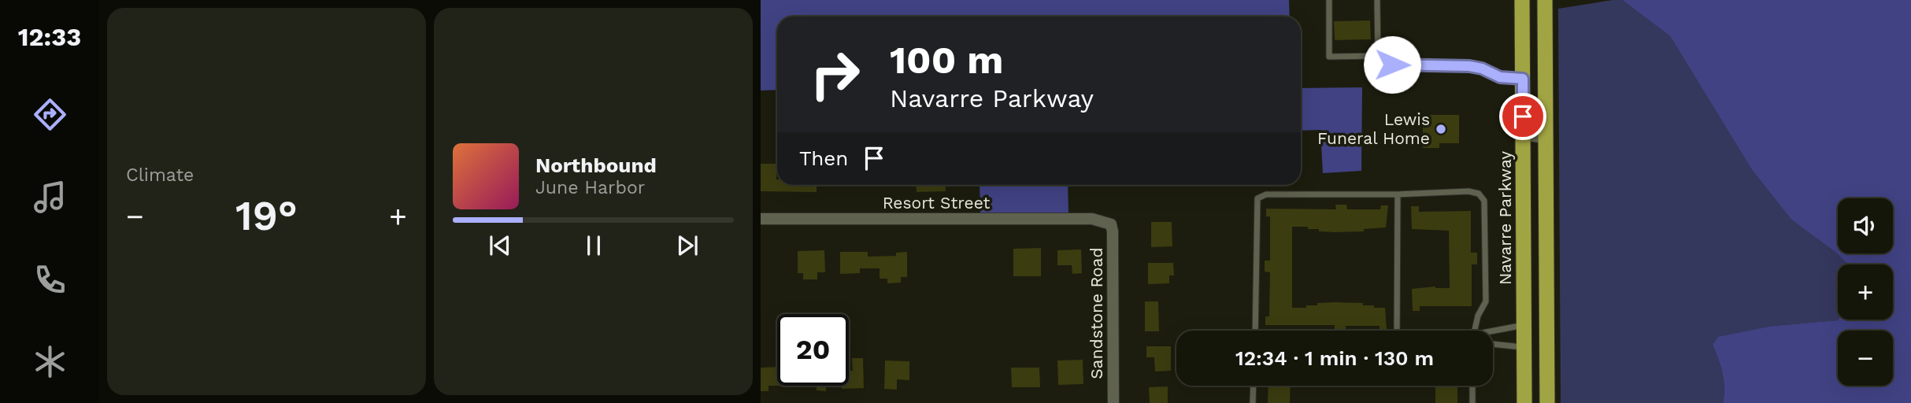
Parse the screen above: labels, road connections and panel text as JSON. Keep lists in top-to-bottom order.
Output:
{
  "streets": {
    "highway": ["Navarre Parkway"],
    "street": ["Resort Street", "Sandstone Road"]
  },
  "crossings": [
    ["Resort Street", "Sandstone Road"]
  ],
  "places": ["Lewis Funeral Home"],
  "page": {
    "tabs": "12:33",
    "tile": "Climate",
    "turn": ["100 m", "Navarre Parkway"],
    "then": "Then",
    "song": ["Northbound", "June Harbor"],
    "heat": ["−", "19°", "+"],
    "map_buttons": ["+", "−"],
    "limit": "20",
    "trip": "12:34 · 1 min · 130 m"
  }
}
